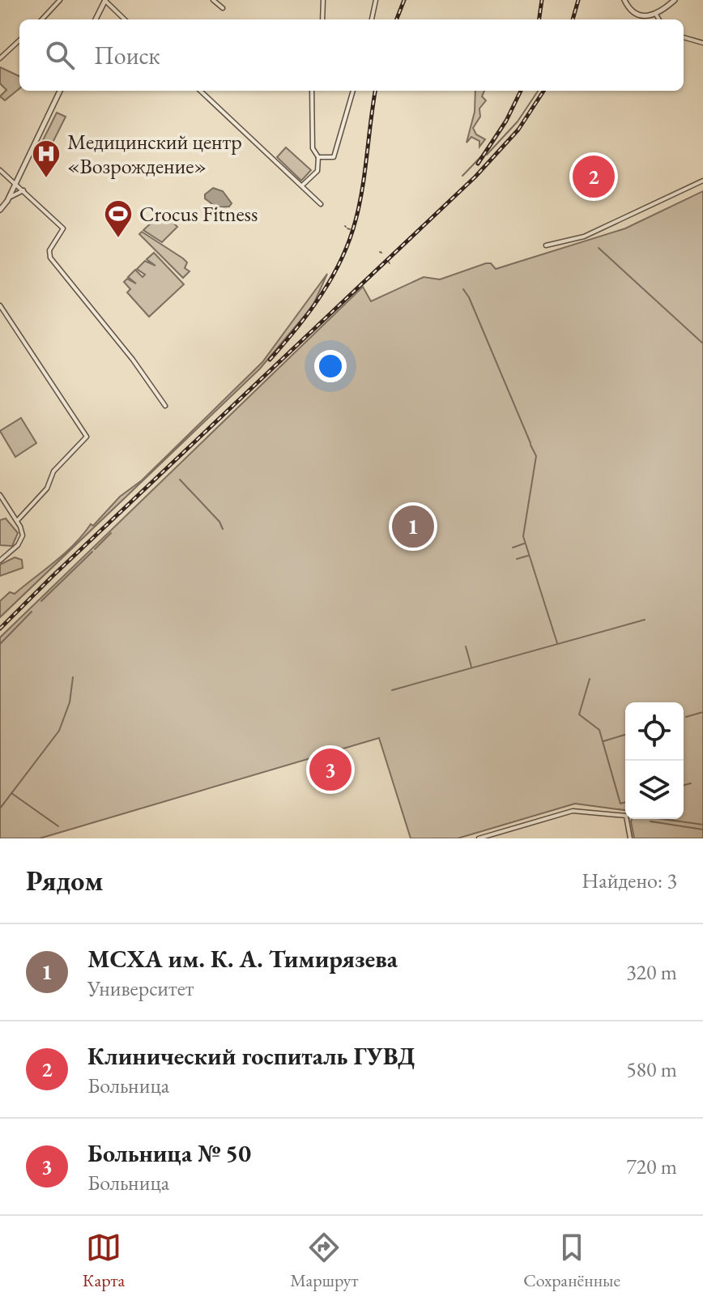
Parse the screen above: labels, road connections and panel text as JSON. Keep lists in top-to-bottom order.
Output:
{
  "places": {
    "hospital": ["Медицинский центр «Возрождение»"],
    "sports": ["Crocus Fitness"]
  },
  "page": {
    "search": "Поиск",
    "pins": ["2", "1", "3"],
    "heading": ["Рядом", "Найдено: 3"],
    "list": [
      {
        "mark": "1",
        "name": "МСХА им. К. А. Тимирязева",
        "note": "Университет",
        "value": "320 m"
      },
      {
        "mark": "2",
        "name": "Клинический госпиталь ГУВД",
        "note": "Больница",
        "value": "580 m"
      },
      {
        "mark": "3",
        "name": "Больница № 50",
        "note": "Больница",
        "value": "720 m"
      }
    ],
    "nav": ["Карта", "Маршрут", "Сохранённые"]
  }
}
